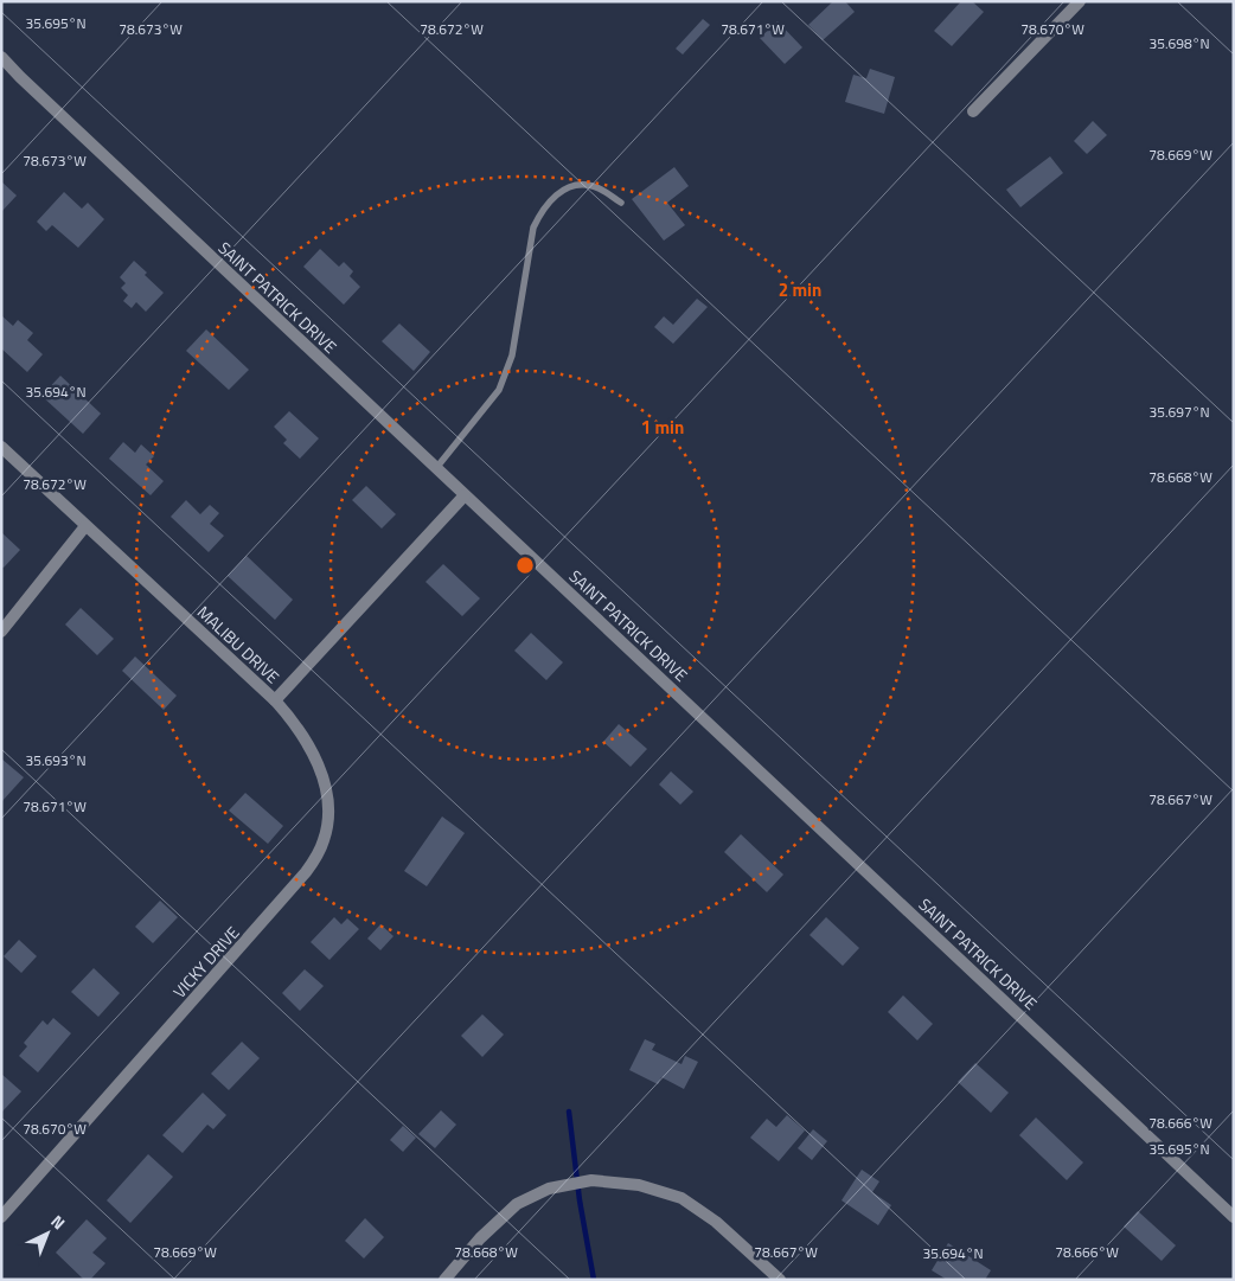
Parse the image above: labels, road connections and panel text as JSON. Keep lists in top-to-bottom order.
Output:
{
  "streets": {
    "street": ["SAINT PATRICK DRIVE", "MALIBU DRIVE", "VICKY DRIVE"]
  },
  "crossings": [
    ["SAINT PATRICK DRIVE", "MALIBU DRIVE"],
    ["MALIBU DRIVE", "VICKY DRIVE"]
  ],
  "north": "top right",
  "coordinates": [
    "35.695°N",
    "78.673°W",
    "78.672°W",
    "78.671°W",
    "78.670°W",
    "35.698°N",
    "78.669°W",
    "35.694°N",
    "35.697°N",
    "78.668°W",
    "35.693°N",
    "78.667°W",
    "78.666°W"
  ],
  "rings": ["2 min", "1 min"]
}
